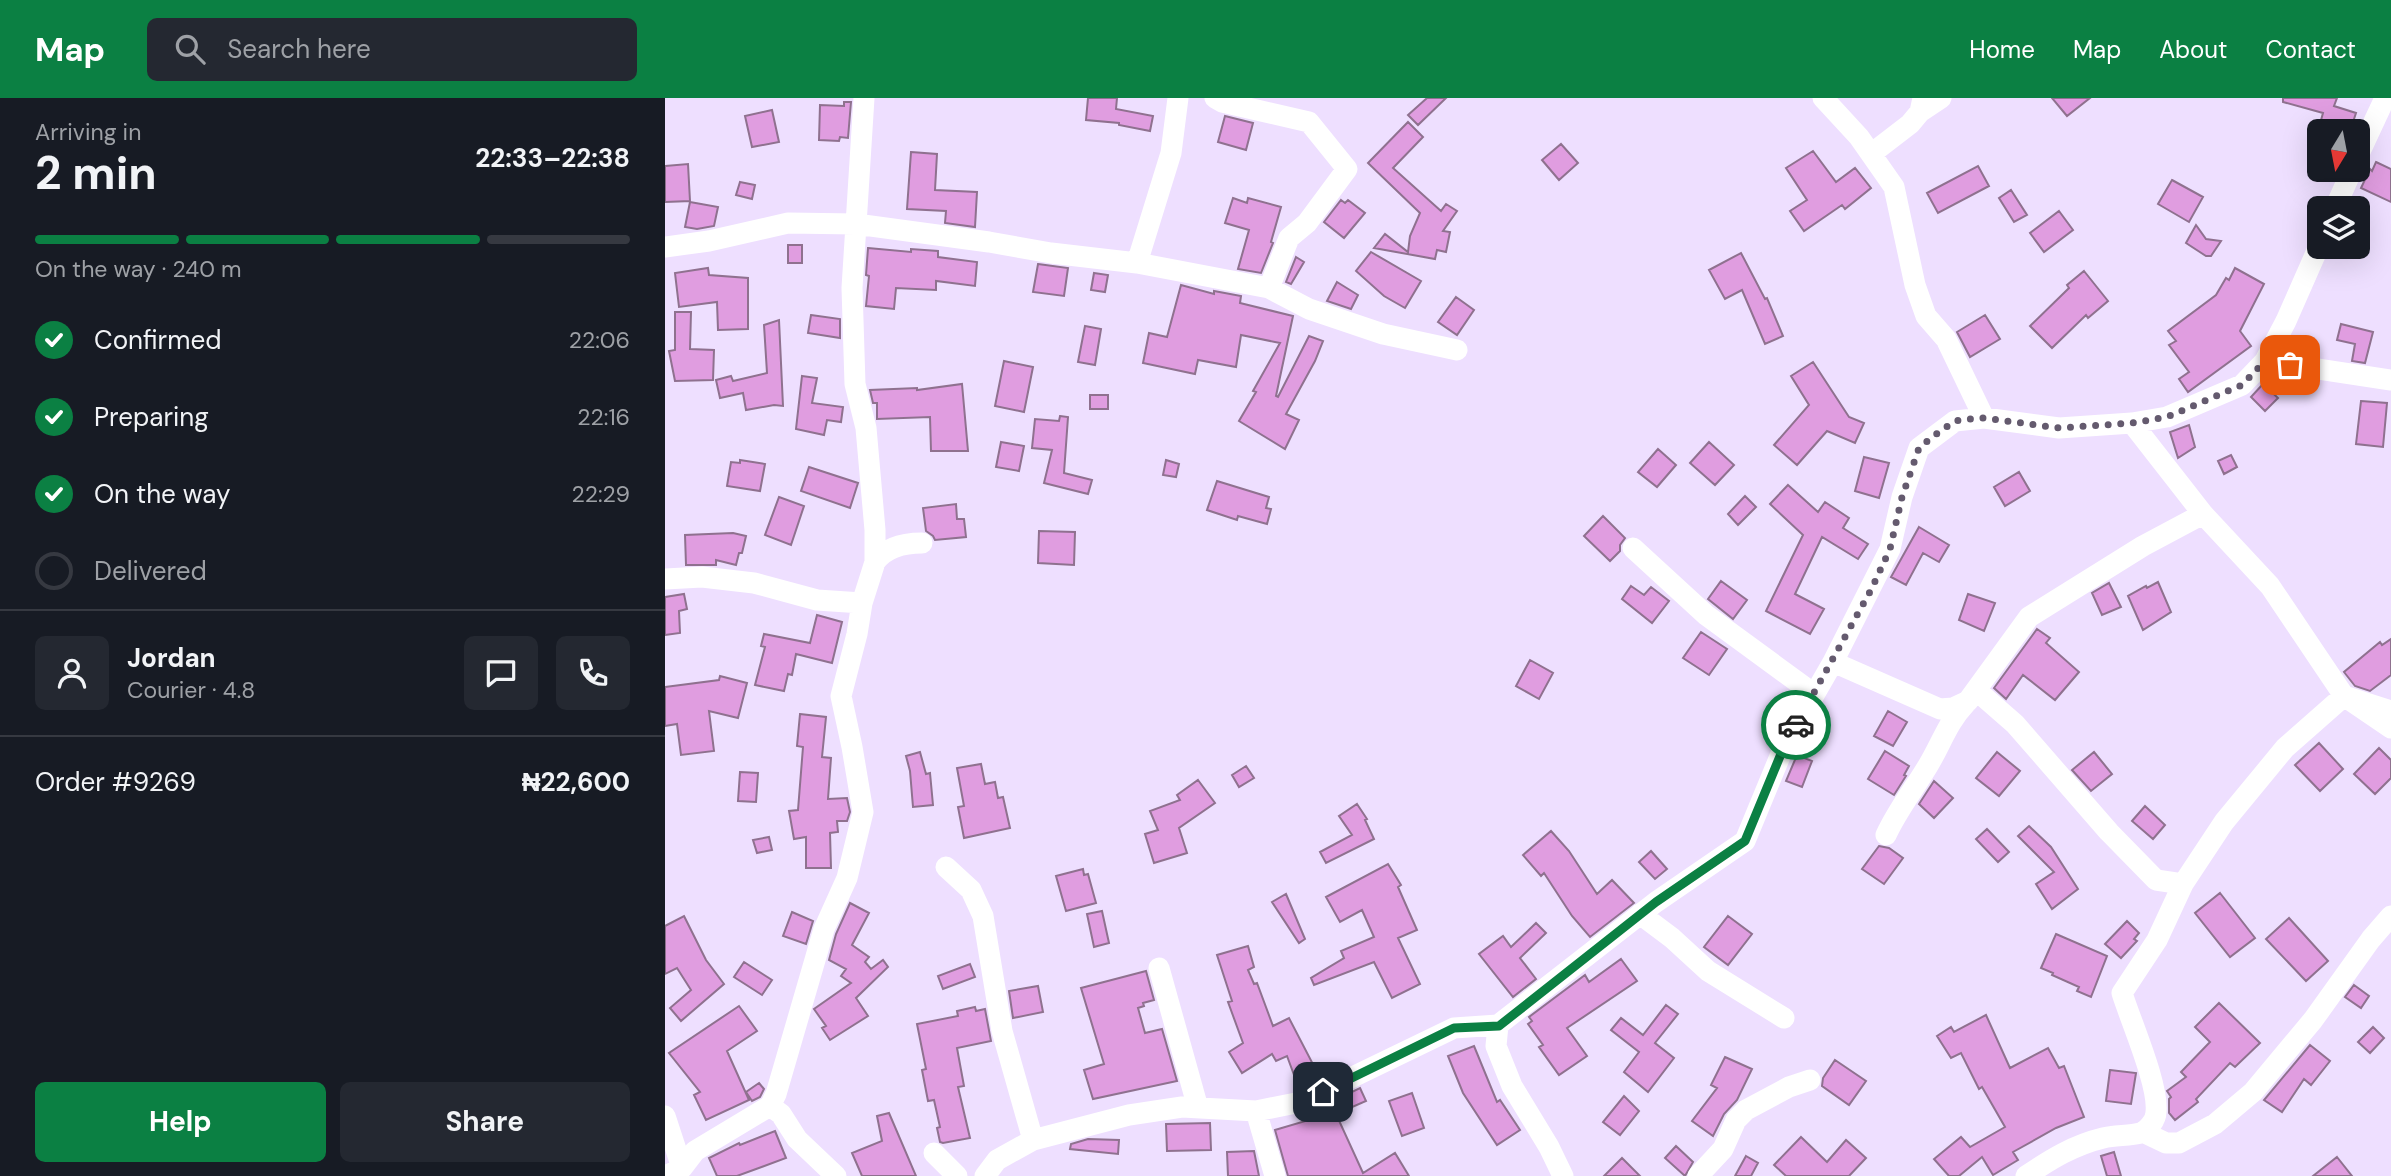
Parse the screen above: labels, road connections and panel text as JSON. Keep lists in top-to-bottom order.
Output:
{
  "north": "bottom",
  "page": {
    "header": "Map",
    "search": "Search here",
    "nav": [
      "Home",
      "Map",
      "About",
      "Contact"
    ],
    "heading": ["2 min", "Arriving in", "22:33–22:38"],
    "panel": [
      "Jordan",
      "Courier · 4.8",
      "Order #9269",
      "₦22,600"
    ],
    "bar": "On the way · 240 m",
    "list": [
      ["Confirmed", "22:06"],
      ["Preparing", "22:16"],
      ["On the way", "22:29"],
      "Delivered"
    ],
    "buttons": ["Help", "Share"]
  }
}
